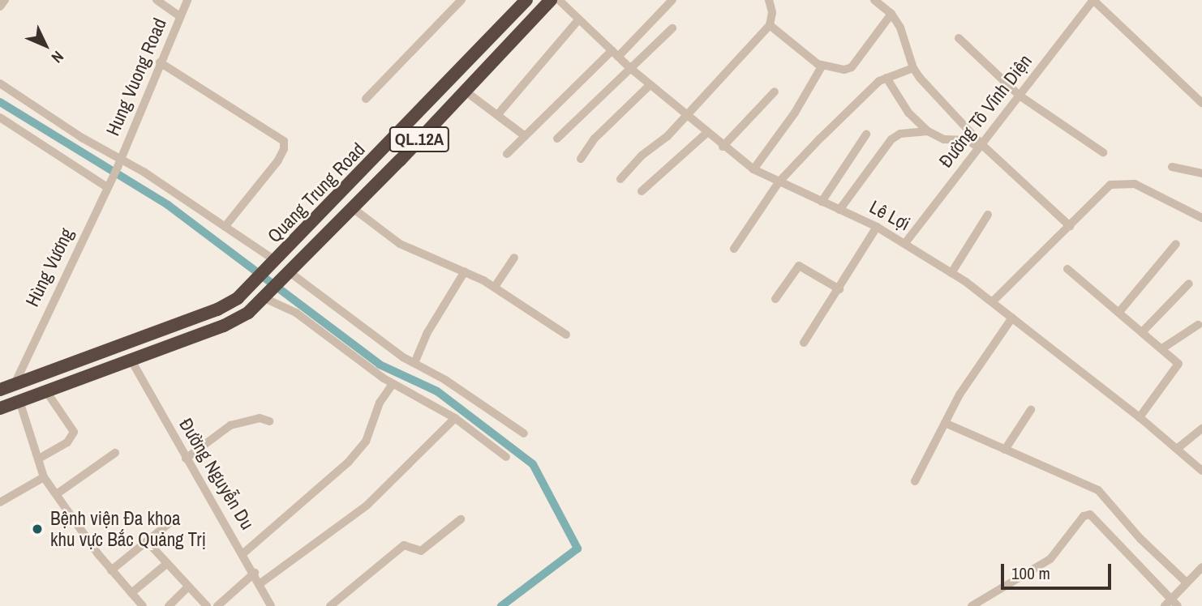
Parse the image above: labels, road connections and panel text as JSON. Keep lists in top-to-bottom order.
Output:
{
  "streets": {
    "highway": ["QL.12A", "Quang Trung Road"],
    "street": [
      "Hung Vuong Road",
      "Đường Tô Vĩnh Diện",
      "Lê Lợi",
      "Hùng Vương",
      "Đường Nguyễn Du"
    ]
  },
  "crossings": [
    ["Hung Vuong Road", "Hùng Vương"],
    ["Đường Tô Vĩnh Diện", "Lê Lợi"],
    ["QL.12A", "Quang Trung Road"],
    ["QL.12A", "Hùng Vương"],
    ["QL.12A", "Đường Nguyễn Du"]
  ],
  "places": ["Bệnh viện Đa khoa khu vực Bắc Quảng Trị"],
  "scale_bar": "100 m",
  "north": "bottom right"
}
